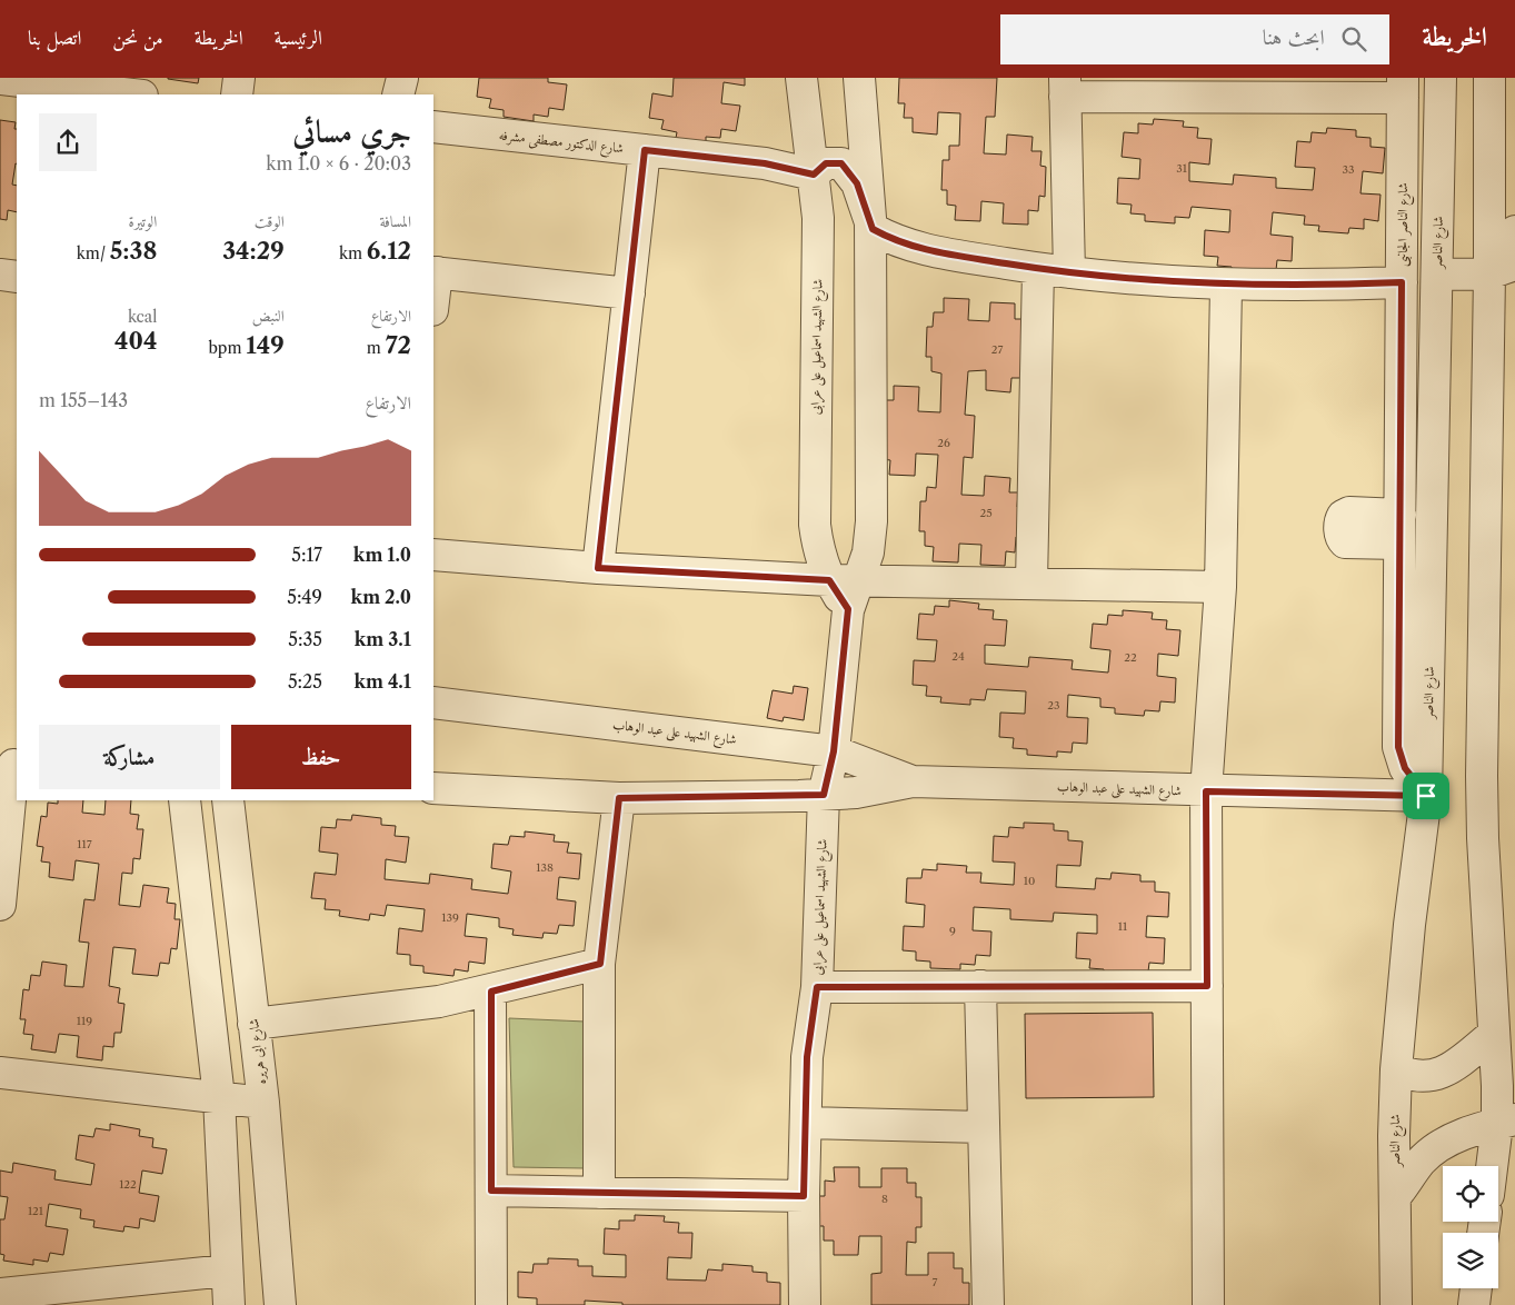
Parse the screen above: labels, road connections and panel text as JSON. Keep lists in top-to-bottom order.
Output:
{
  "streets": {
    "street": [
      "شارع الدكتور مصطفى مشرفه",
      "شارع الناصر الجانبى",
      "شارع الناصر",
      "شارع الشهيد اسماعيل على عرابى",
      "شارع الشهيد على عبد الوهاب",
      "شارع ابى هريره"
    ]
  },
  "crossings": [
    ["شارع الدكتور مصطفى مشرفه", "شارع الشهيد اسماعيل على عرابى"],
    ["شارع الناصر الجانبى", "شارع الناصر"],
    ["شارع الناصر الجانبى", "شارع الشهيد على عبد الوهاب"],
    ["شارع الناصر", "شارع الشهيد على عبد الوهاب"],
    ["شارع الشهيد اسماعيل على عرابى", "شارع الشهيد على عبد الوهاب"]
  ],
  "house_numbers": [
    "31",
    "33",
    "27",
    "26",
    "25",
    "24",
    "22",
    "23",
    "117",
    "138",
    "10",
    "139",
    "11",
    "9",
    "119",
    "122",
    "8",
    "121",
    "7"
  ],
  "page": {
    "header": "الخريطة",
    "search": "ابحث هنا",
    "nav": [
      "الرئيسية",
      "الخريطة",
      "من نحن",
      "اتصل بنا"
    ],
    "heading": ["جري مسائي", "20:03 · 6 × 1.0 km"],
    "stats": [
      ["المسافة", "6.12 km"],
      ["الوقت", "34:29"],
      ["الوتيرة", "5:38 /km"],
      ["الارتفاع", "72 m"],
      ["النبض", "149 bpm"],
      ["kcal", "404"]
    ],
    "chart": ["الارتفاع", "143–155 m"],
    "list": [
      {
        "name": "1.0 km",
        "note": "5:17"
      },
      {
        "name": "2.0 km",
        "note": "5:49"
      },
      {
        "name": "3.1 km",
        "note": "5:35"
      },
      {
        "name": "4.1 km",
        "note": "5:25"
      }
    ],
    "buttons": ["حفظ", "مشاركة"]
  }
}
